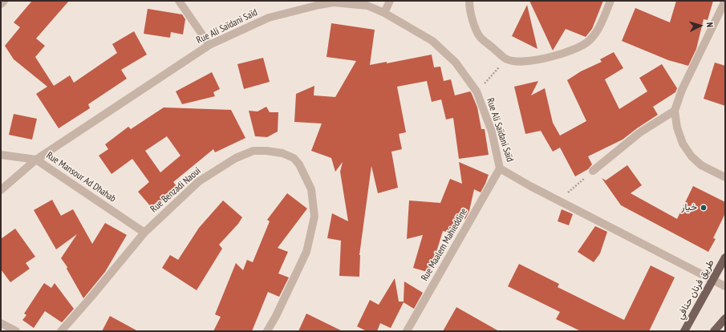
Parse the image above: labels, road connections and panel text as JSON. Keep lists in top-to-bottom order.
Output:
{
  "streets": {
    "main road": ["طريق فرنان حنافي"],
    "street": [
      "Rue Ali Saïdani Saïd",
      "Rue Mansour Ad Dhahab",
      "Rue Benzadi Naoui",
      "Rue Maalem Mahieddine"
    ]
  },
  "crossings": [
    ["Rue Ali Saïdani Saïd", "Rue Mansour Ad Dhahab"],
    ["Rue Ali Saïdani Saïd", "Rue Maalem Mahieddine"],
    ["Rue Ali Saïdani Saïd", "طريق فرنان حنافي"],
    ["Rue Mansour Ad Dhahab", "Rue Benzadi Naoui"]
  ],
  "places": ["خيار"],
  "north": "right"
}
